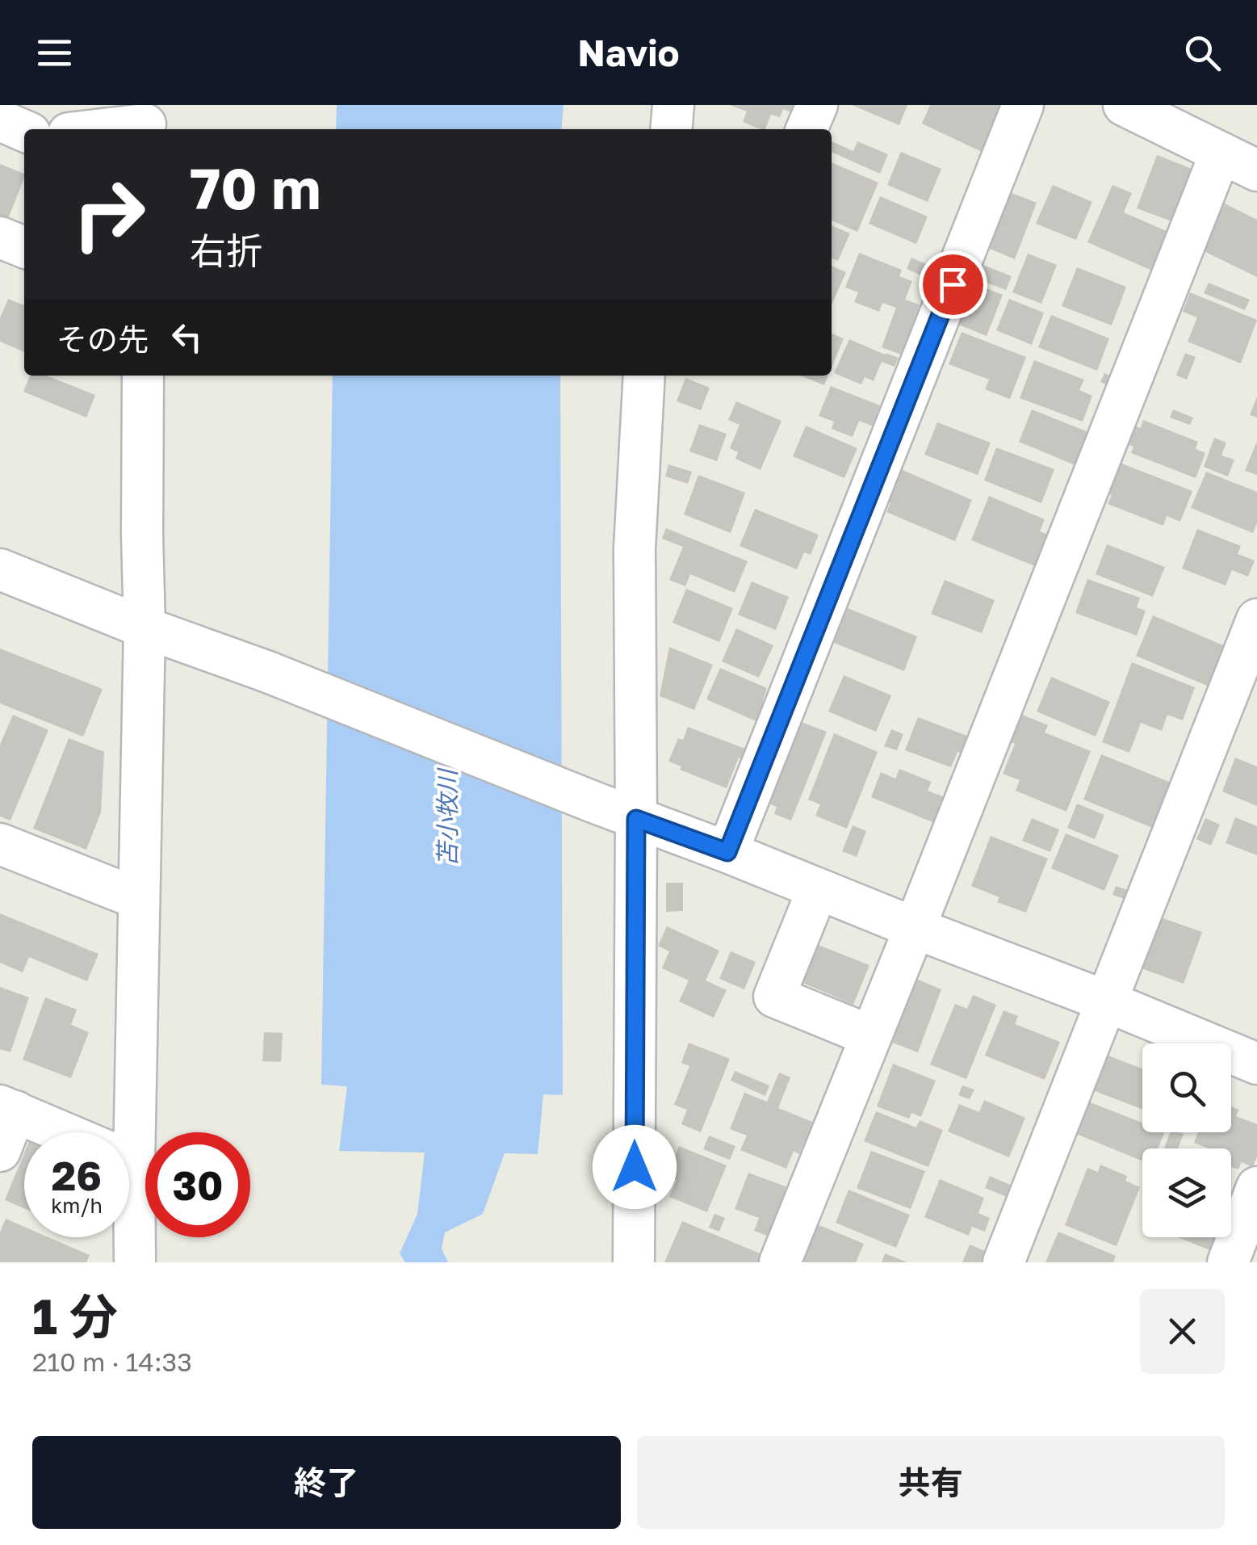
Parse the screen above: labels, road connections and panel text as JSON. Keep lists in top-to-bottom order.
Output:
{
  "water": ["苫小牧川"],
  "page": {
    "header": "Navio",
    "turn": ["70 m", "右折"],
    "then": "その先",
    "speed": "26 km/h",
    "limit": "30",
    "heading": ["1 分", "210 m · 14:33"],
    "buttons": ["終了", "共有"]
  }
}
